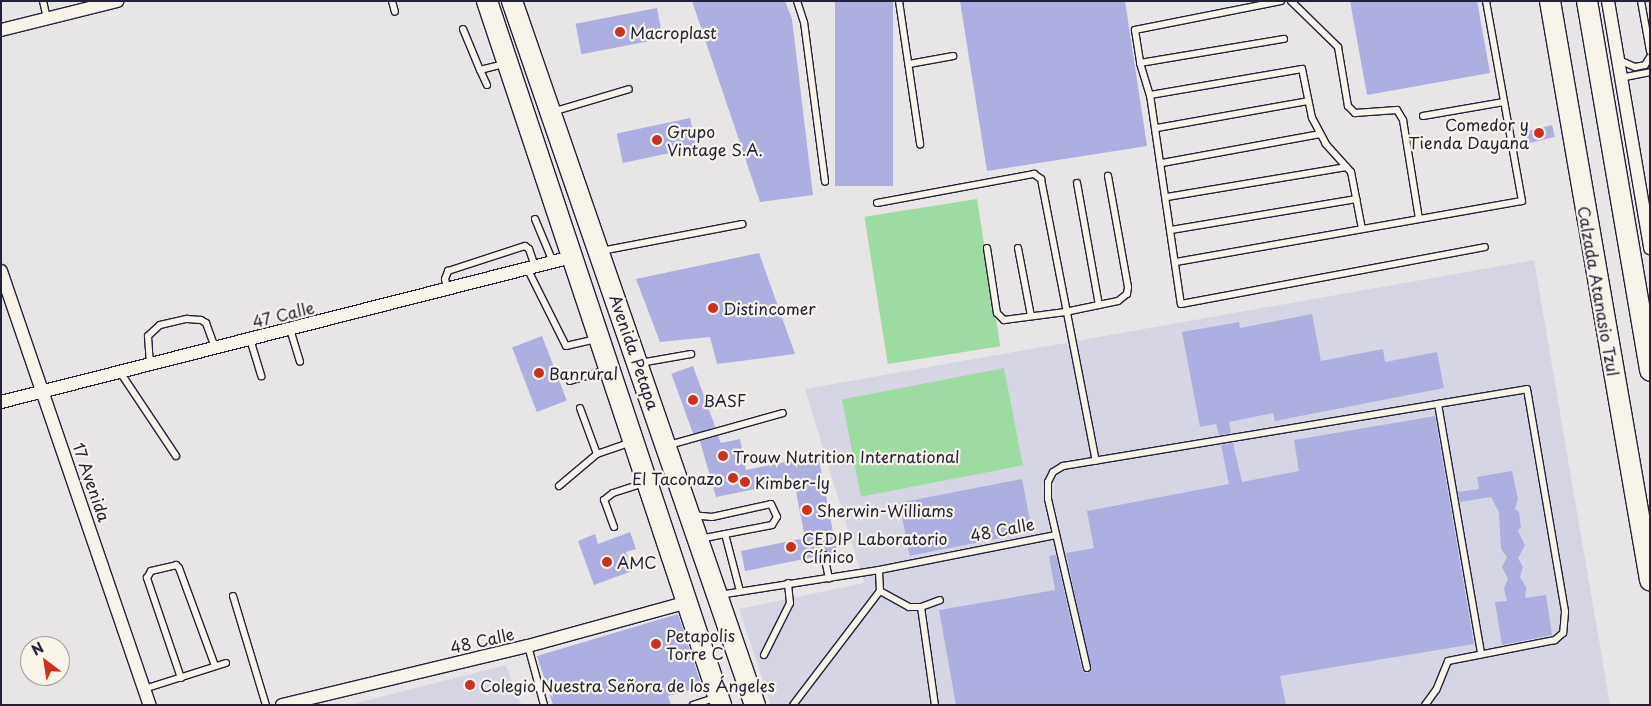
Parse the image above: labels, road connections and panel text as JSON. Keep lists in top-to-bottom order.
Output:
{
  "streets": {
    "main road": ["Calzada Atanasio Tzul", "Avenida Petapa"],
    "street": ["47 Calle", "17 Avenida", "48 Calle"]
  },
  "crossings": [
    ["47 Calle", "Avenida Petapa"],
    ["47 Calle", "17 Avenida"],
    ["Avenida Petapa", "48 Calle"]
  ],
  "places": [
    "Macroplast",
    "Comedor y Tienda Dayana",
    "Grupo Vintage S.A.",
    "Distincomer",
    "Banrural",
    "BASF",
    "Trouw Nutrition International",
    "El Taconazo",
    "Kimber-ly",
    "Sherwin-Williams",
    "CEDIP Laboratorio Clínico",
    "AMC",
    "Petapolis Torre C",
    "Colegio Nuestra Señora de los Ángeles"
  ],
  "north": "top left"
}
